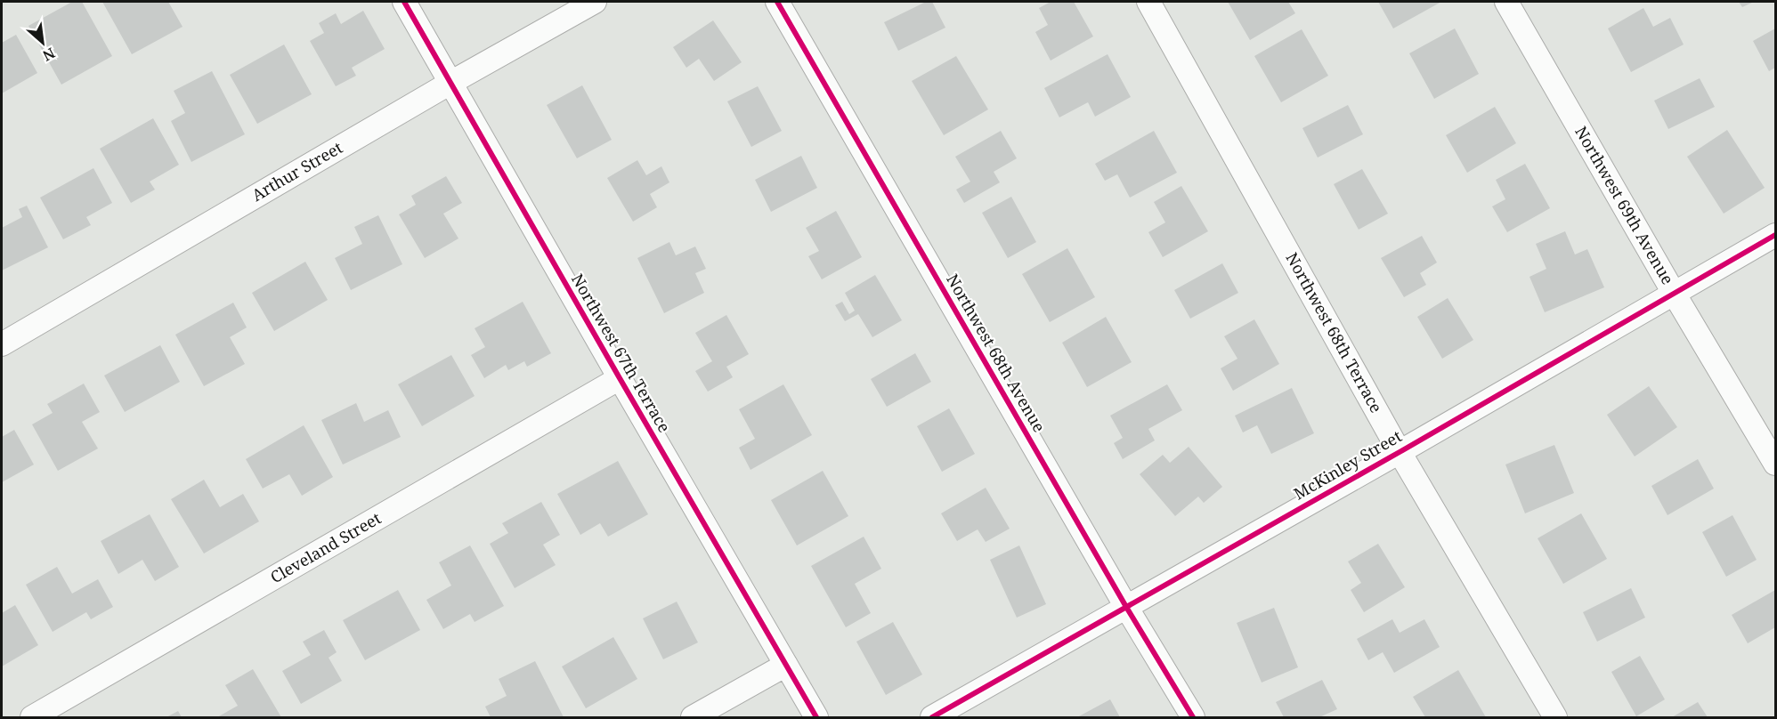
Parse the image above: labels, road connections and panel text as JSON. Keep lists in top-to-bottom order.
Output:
{
  "streets": {
    "street": [
      "Arthur Street",
      "Northwest 69th Avenue",
      "Northwest 68th Terrace",
      "Northwest 67th Terrace",
      "Northwest 68th Avenue",
      "McKinley Street",
      "Cleveland Street"
    ]
  },
  "crossings": [
    ["Arthur Street", "Northwest 67th Terrace"],
    ["Northwest 69th Avenue", "McKinley Street"],
    ["Northwest 68th Terrace", "McKinley Street"],
    ["Northwest 67th Terrace", "Cleveland Street"],
    ["Northwest 68th Avenue", "McKinley Street"]
  ],
  "north": "bottom right"
}
